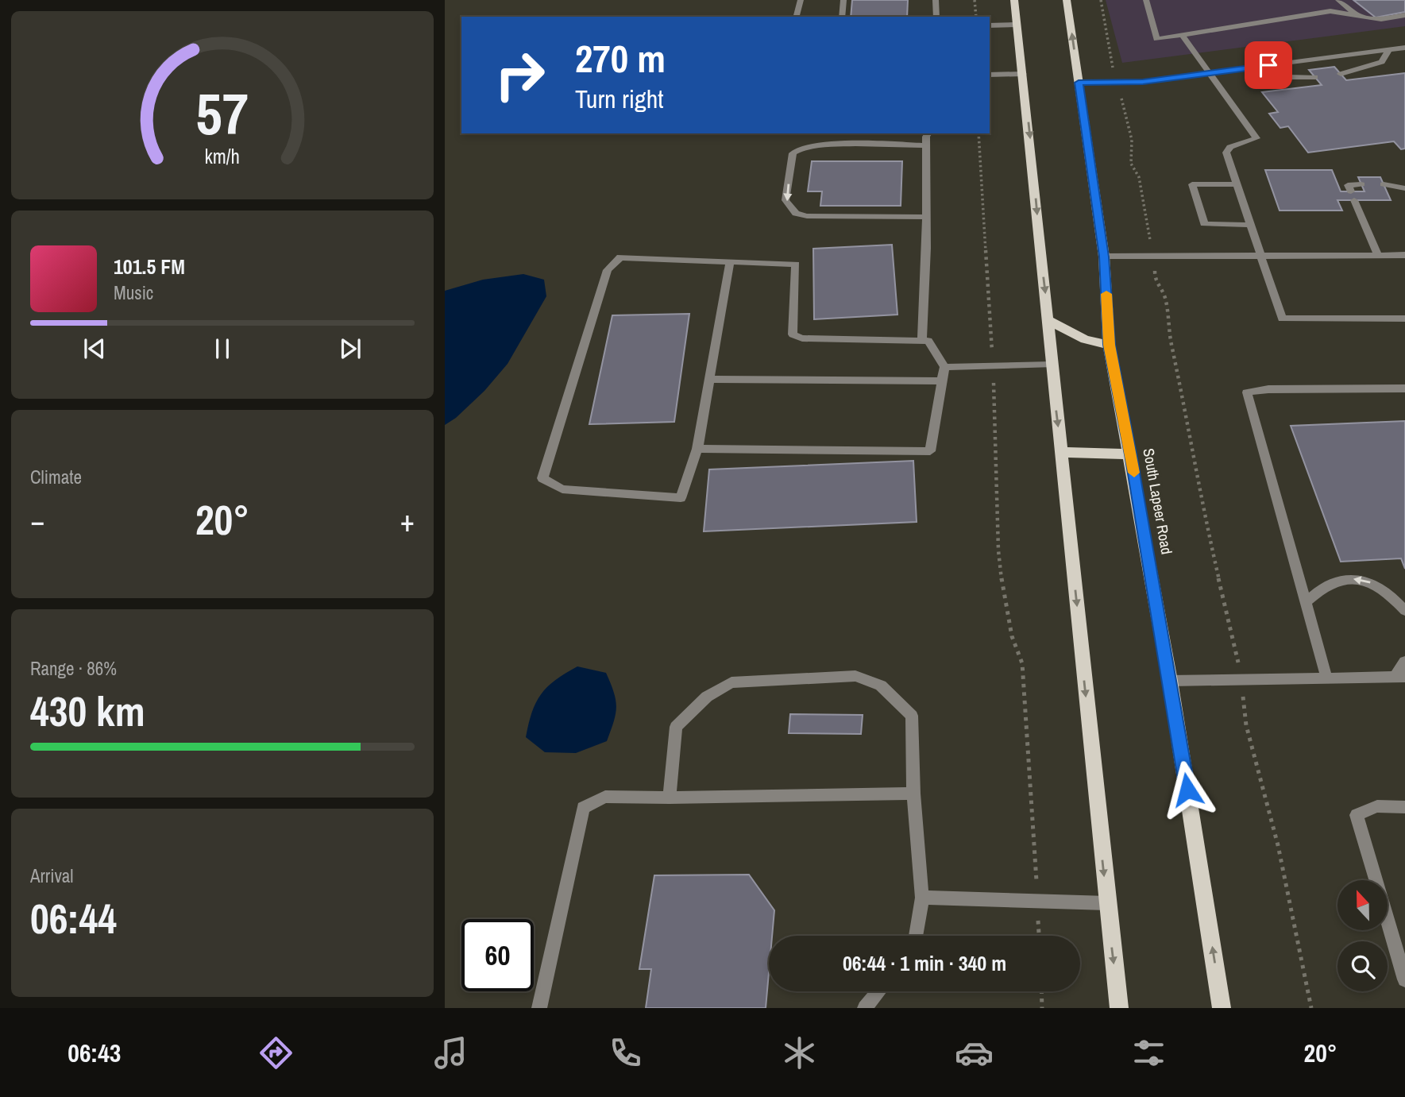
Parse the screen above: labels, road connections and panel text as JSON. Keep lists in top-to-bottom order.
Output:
{
  "streets": {
    "main road": ["South Lapeer Road"]
  },
  "north": "top",
  "page": {
    "turn": ["270 m", "Turn right"],
    "song": ["101.5 FM", "Music"],
    "tile": [
      "Climate",
      ["Range · 86%", "430 km"],
      ["Arrival", "06:44"]
    ],
    "heat": ["−", "20°", "+"],
    "limit": "60",
    "trip": "06:44 · 1 min · 340 m",
    "tabs": ["06:43", "20°"],
    "gauge": ["57", "km/h"]
  }
}
